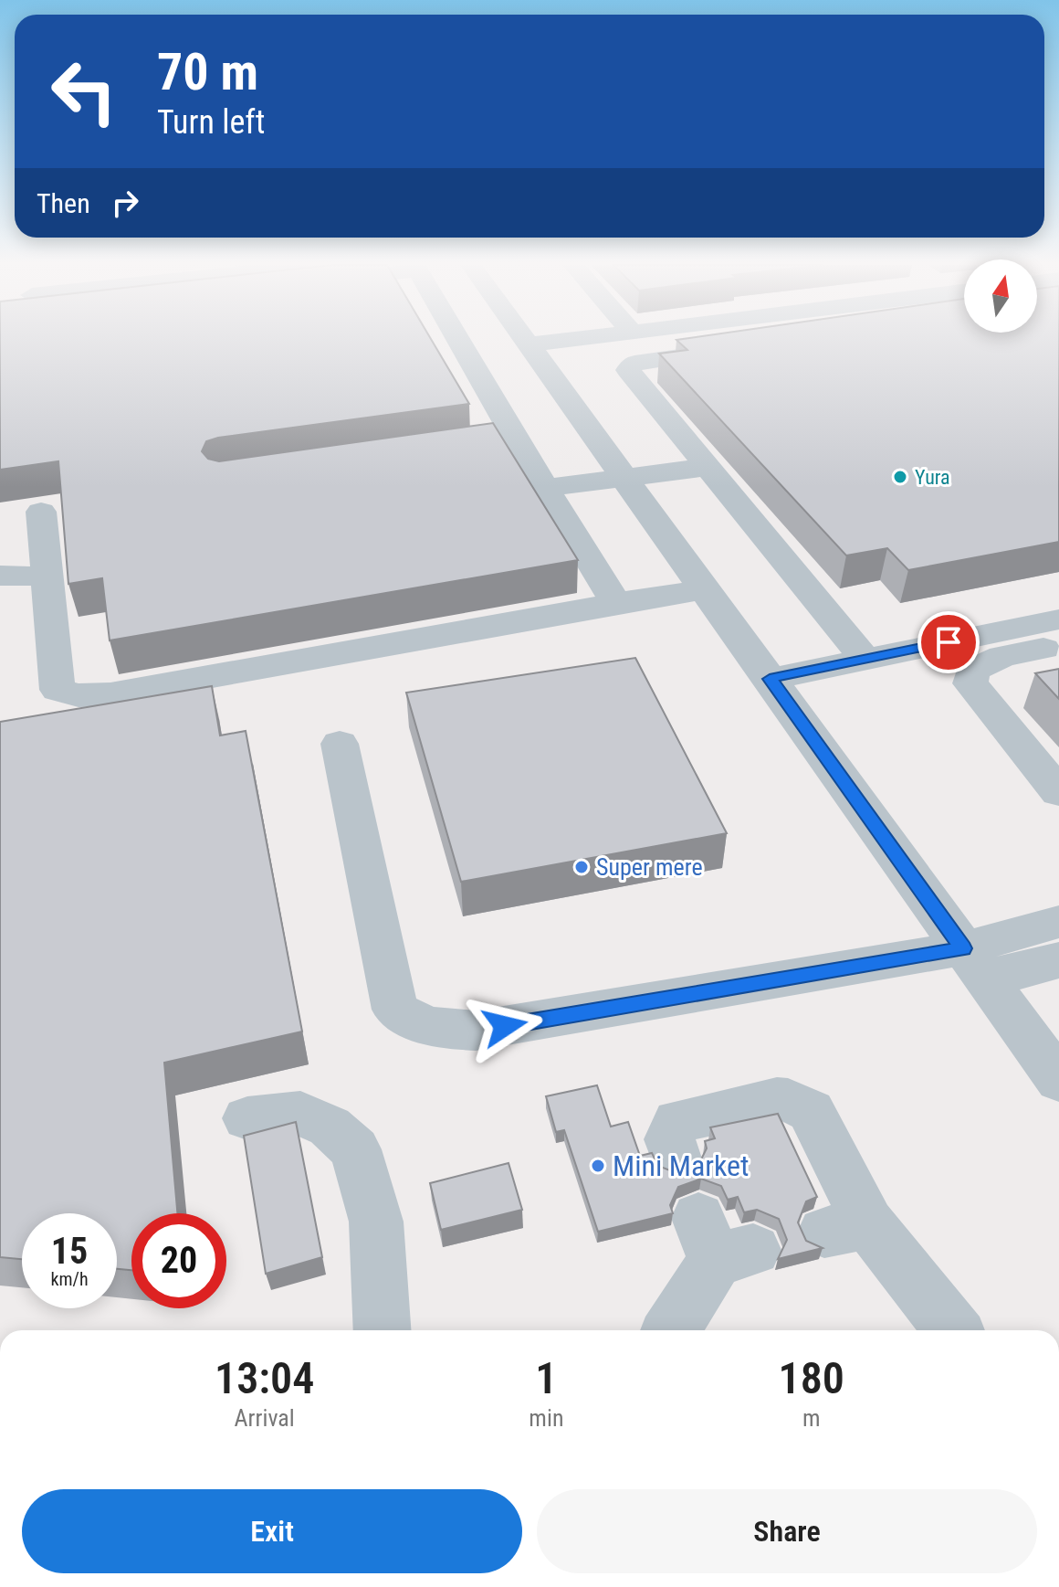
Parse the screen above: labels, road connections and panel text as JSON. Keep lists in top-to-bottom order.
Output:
{
  "places": ["Yura", "Super mere", "Mini Market"],
  "north": "top",
  "page": {
    "turn": ["70 m", "Turn left"],
    "then": "Then",
    "speed": "15 km/h",
    "limit": "20",
    "eta": [
      "13:04",
      "Arrival",
      "1",
      "min",
      "180",
      "m"
    ],
    "buttons": ["Exit", "Share"]
  }
}
